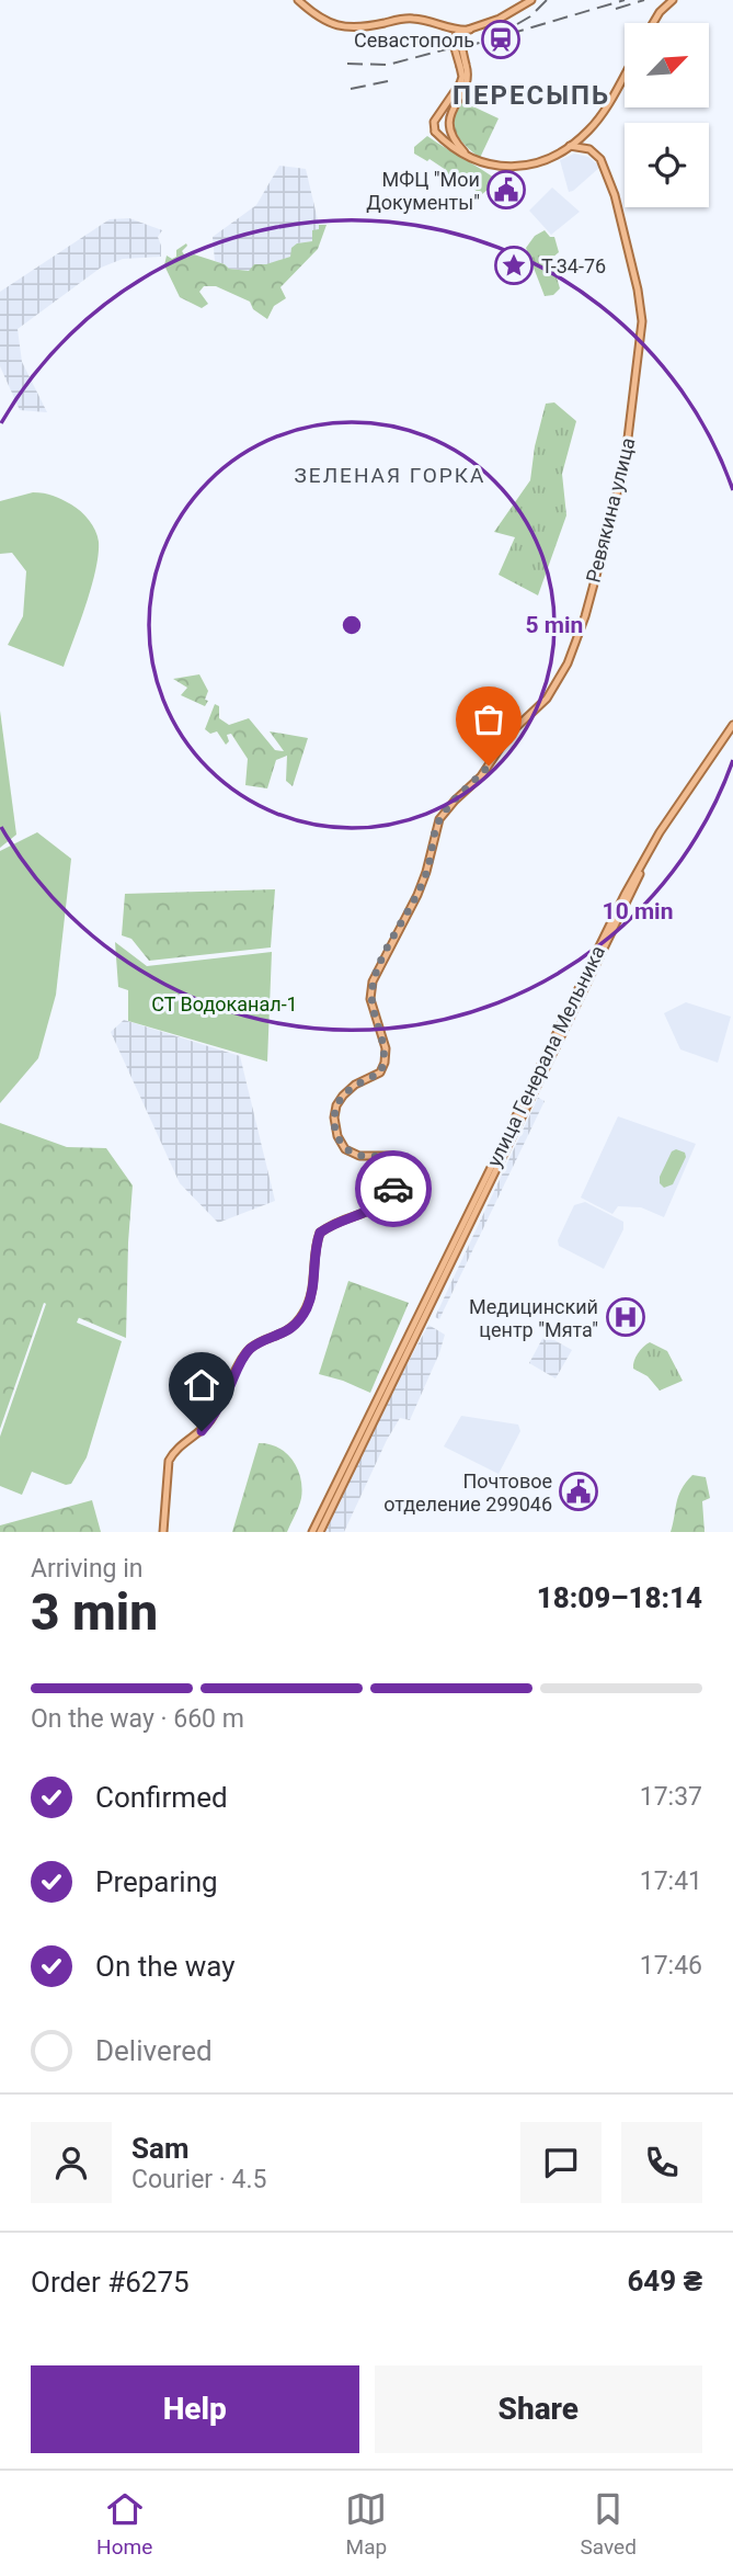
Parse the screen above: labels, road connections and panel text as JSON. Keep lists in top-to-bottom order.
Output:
{
  "streets": {
    "main road": ["Ревякина улица", "улица Генерала Мельника"]
  },
  "districts": ["ПЕРЕСЫПЬ", "ЗЕЛЕНАЯ ГОРКА"],
  "parks": ["СТ Водоканал-1"],
  "places": {
    "station": ["Севастополь"],
    "public building": ["МФЦ \"Мои Документы\"", "Почтовое отделение 299046"],
    "place": ["Т-34-76"],
    "hospital": ["Медицинский центр \"Мята\""]
  },
  "north": "top right",
  "page": {
    "heading": ["3 min", "Arriving in", "18:09–18:14"],
    "panel": [
      "Sam",
      "Courier · 4.5",
      "Order #6275",
      "649 ₴"
    ],
    "bar": "On the way · 660 m",
    "list": [
      ["Confirmed", "17:37"],
      ["Preparing", "17:41"],
      ["On the way", "17:46"],
      "Delivered"
    ],
    "buttons": ["Help", "Share"],
    "tabs": ["Home", "Map", "Saved"]
  },
  "rings": ["5 min", "10 min"]
}
